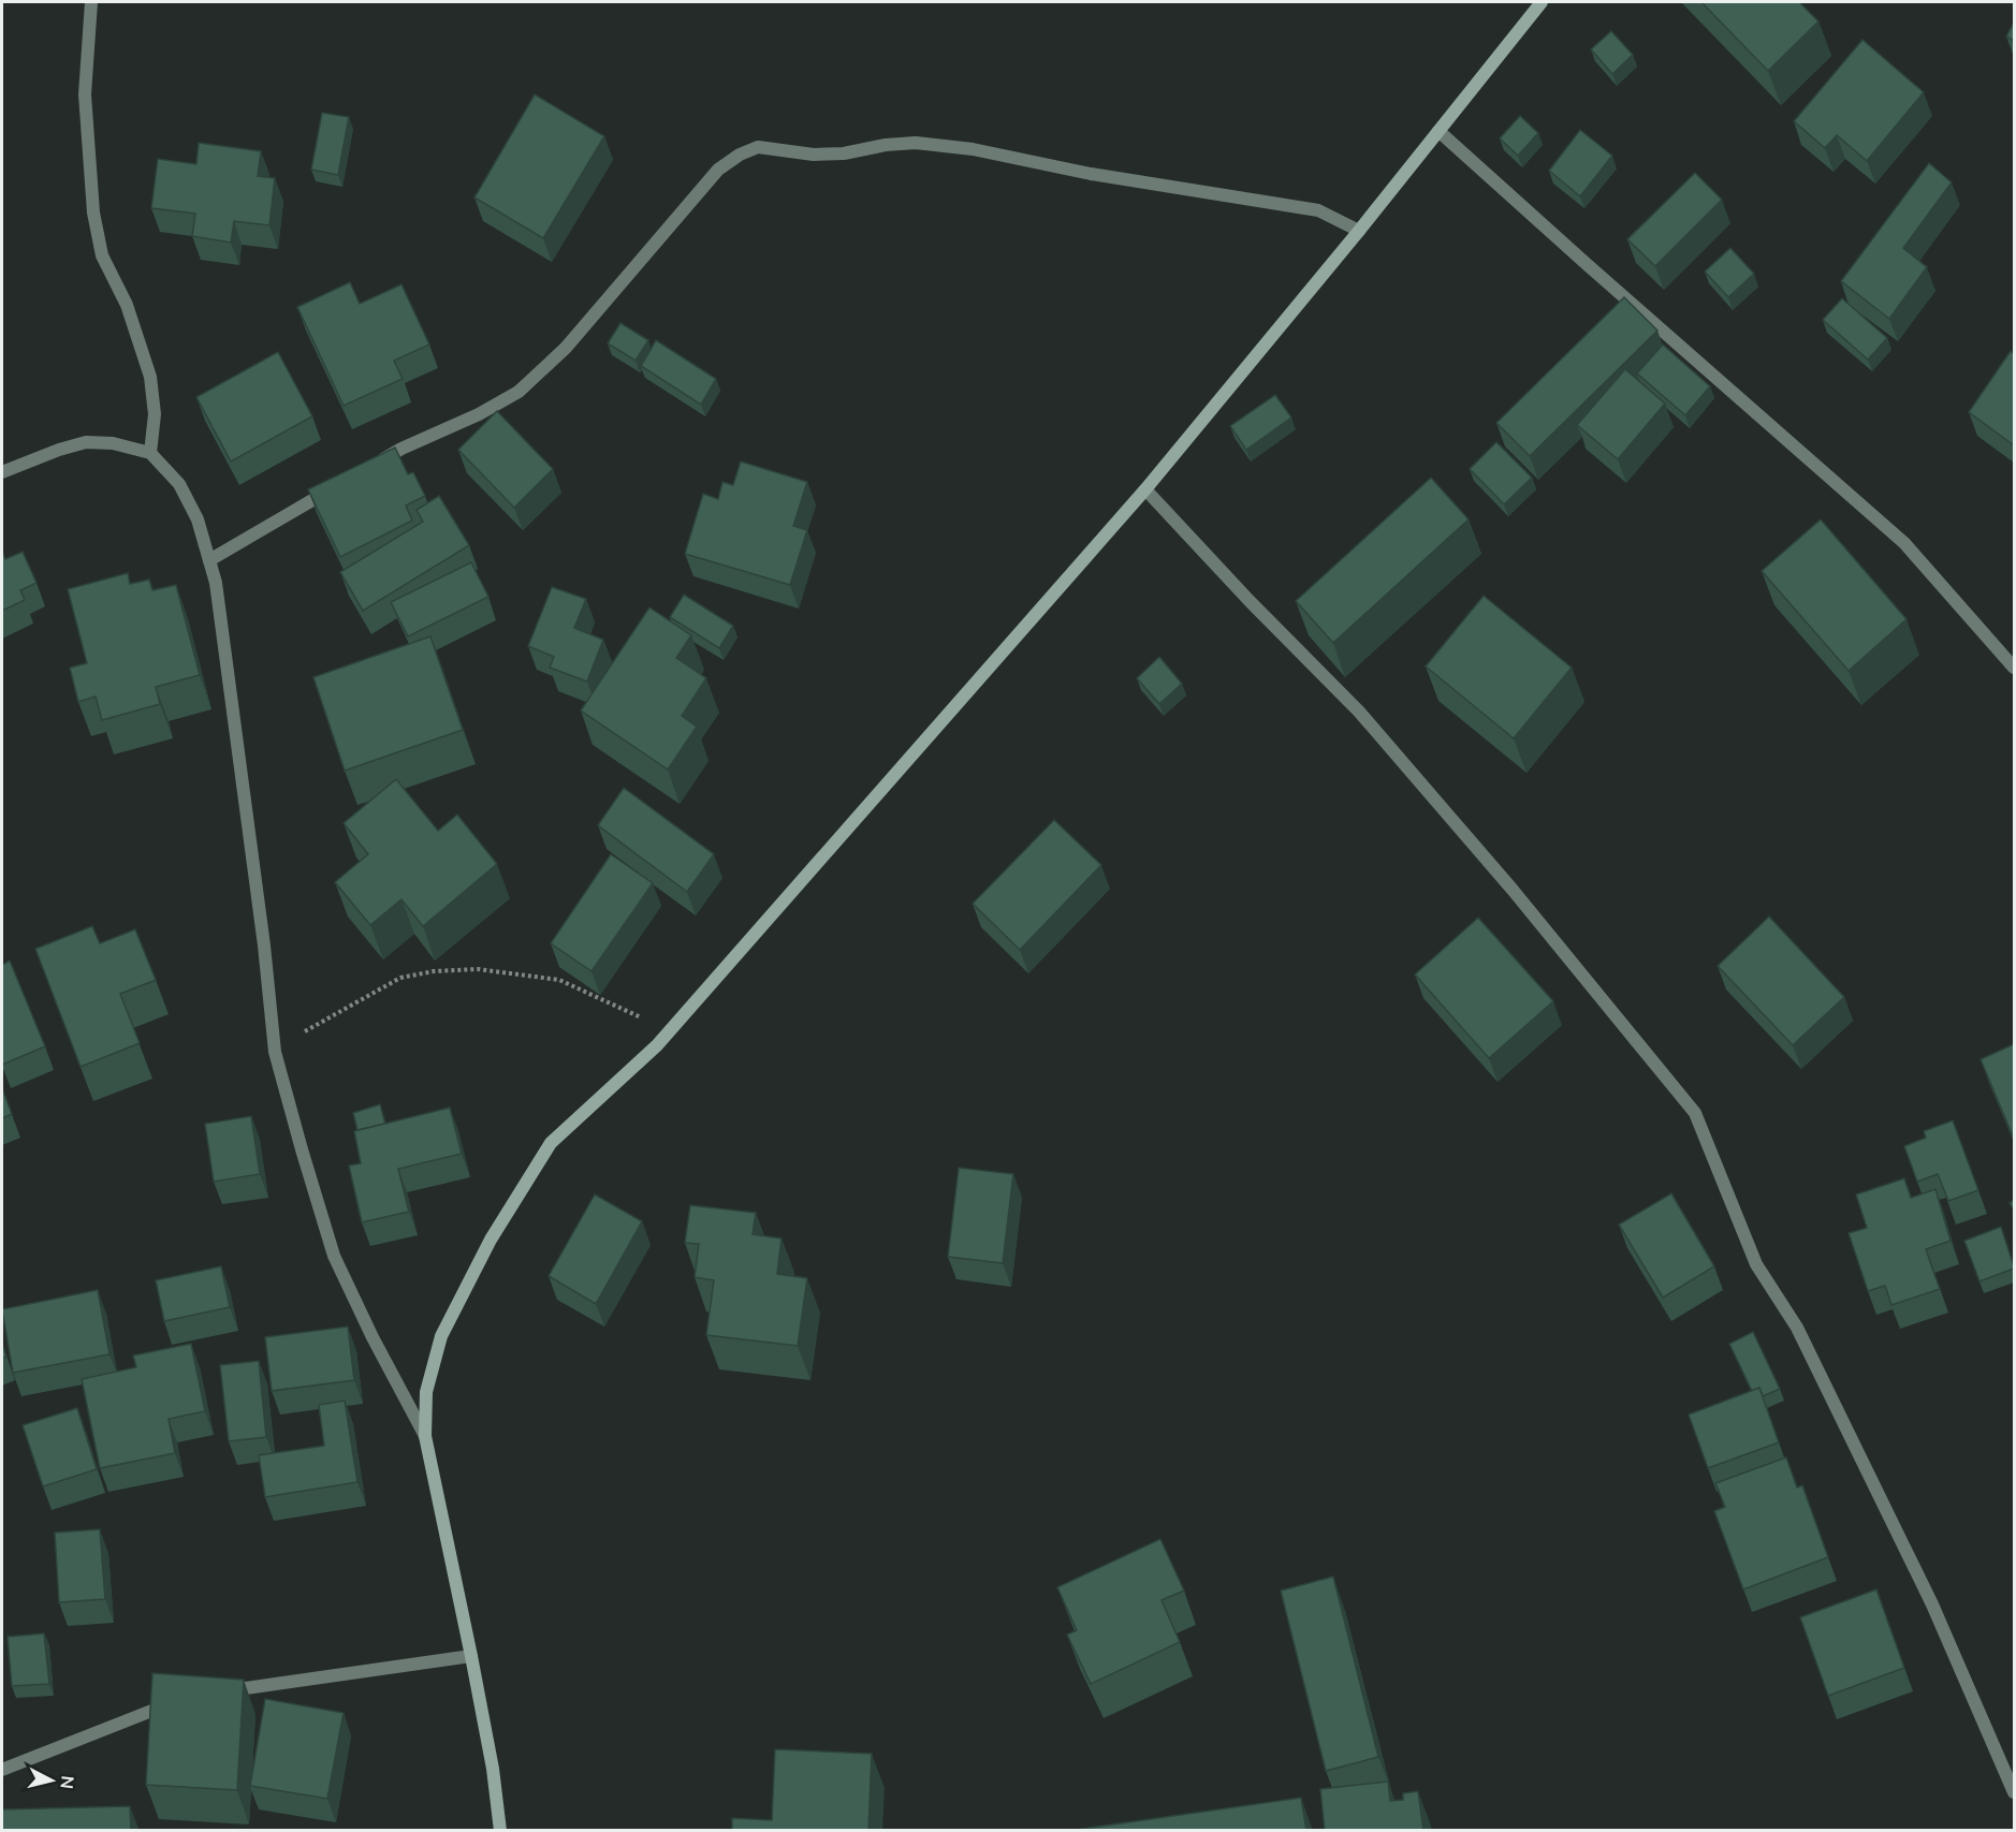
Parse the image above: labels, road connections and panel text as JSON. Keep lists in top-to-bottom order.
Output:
{
  "north": "right"
}
